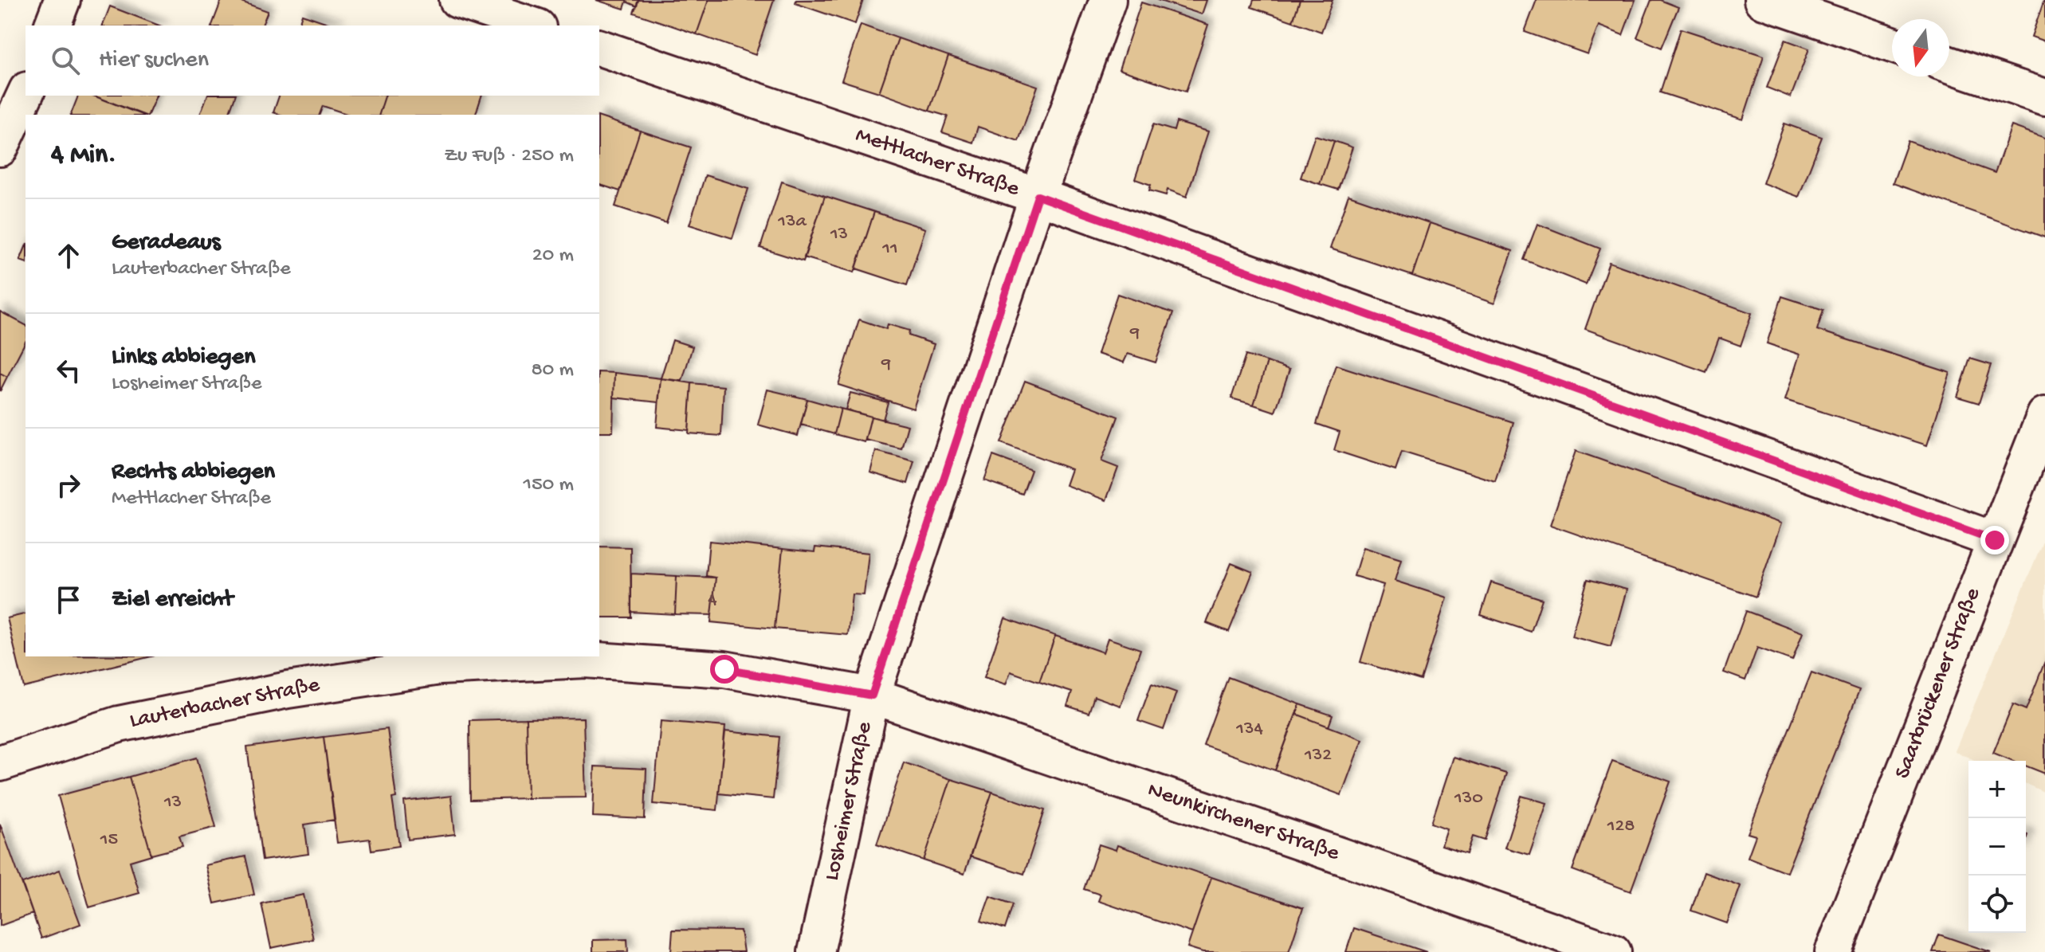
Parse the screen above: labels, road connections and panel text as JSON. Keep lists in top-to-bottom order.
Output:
{
  "streets": {
    "street": [
      "Mettlacher Straße",
      "Saarbrückener Straße",
      "Lauterbacher Straße",
      "Losheimer Straße",
      "Neunkirchener Straße"
    ]
  },
  "crossings": [
    ["Mettlacher Straße", "Saarbrückener Straße"],
    ["Mettlacher Straße", "Losheimer Straße"],
    ["Lauterbacher Straße", "Losheimer Straße"],
    ["Lauterbacher Straße", "Neunkirchener Straße"],
    ["Losheimer Straße", "Neunkirchener Straße"]
  ],
  "house_numbers": [
    "13a",
    "13",
    "11",
    "9",
    "9",
    "4",
    "134",
    "132",
    "130",
    "13",
    "128",
    "15"
  ],
  "north": "bottom",
  "page": {
    "search": "Hier suchen",
    "heading": ["4 Min.", "Zu Fuß · 250 m"],
    "list": [
      ["Geradeaus", "Lauterbacher Straße", "20 m"],
      ["Links abbiegen", "Losheimer Straße", "80 m"],
      ["Rechts abbiegen", "Mettlacher Straße", "150 m"],
      "Ziel erreicht"
    ],
    "map_buttons": ["+", "−"]
  }
}
